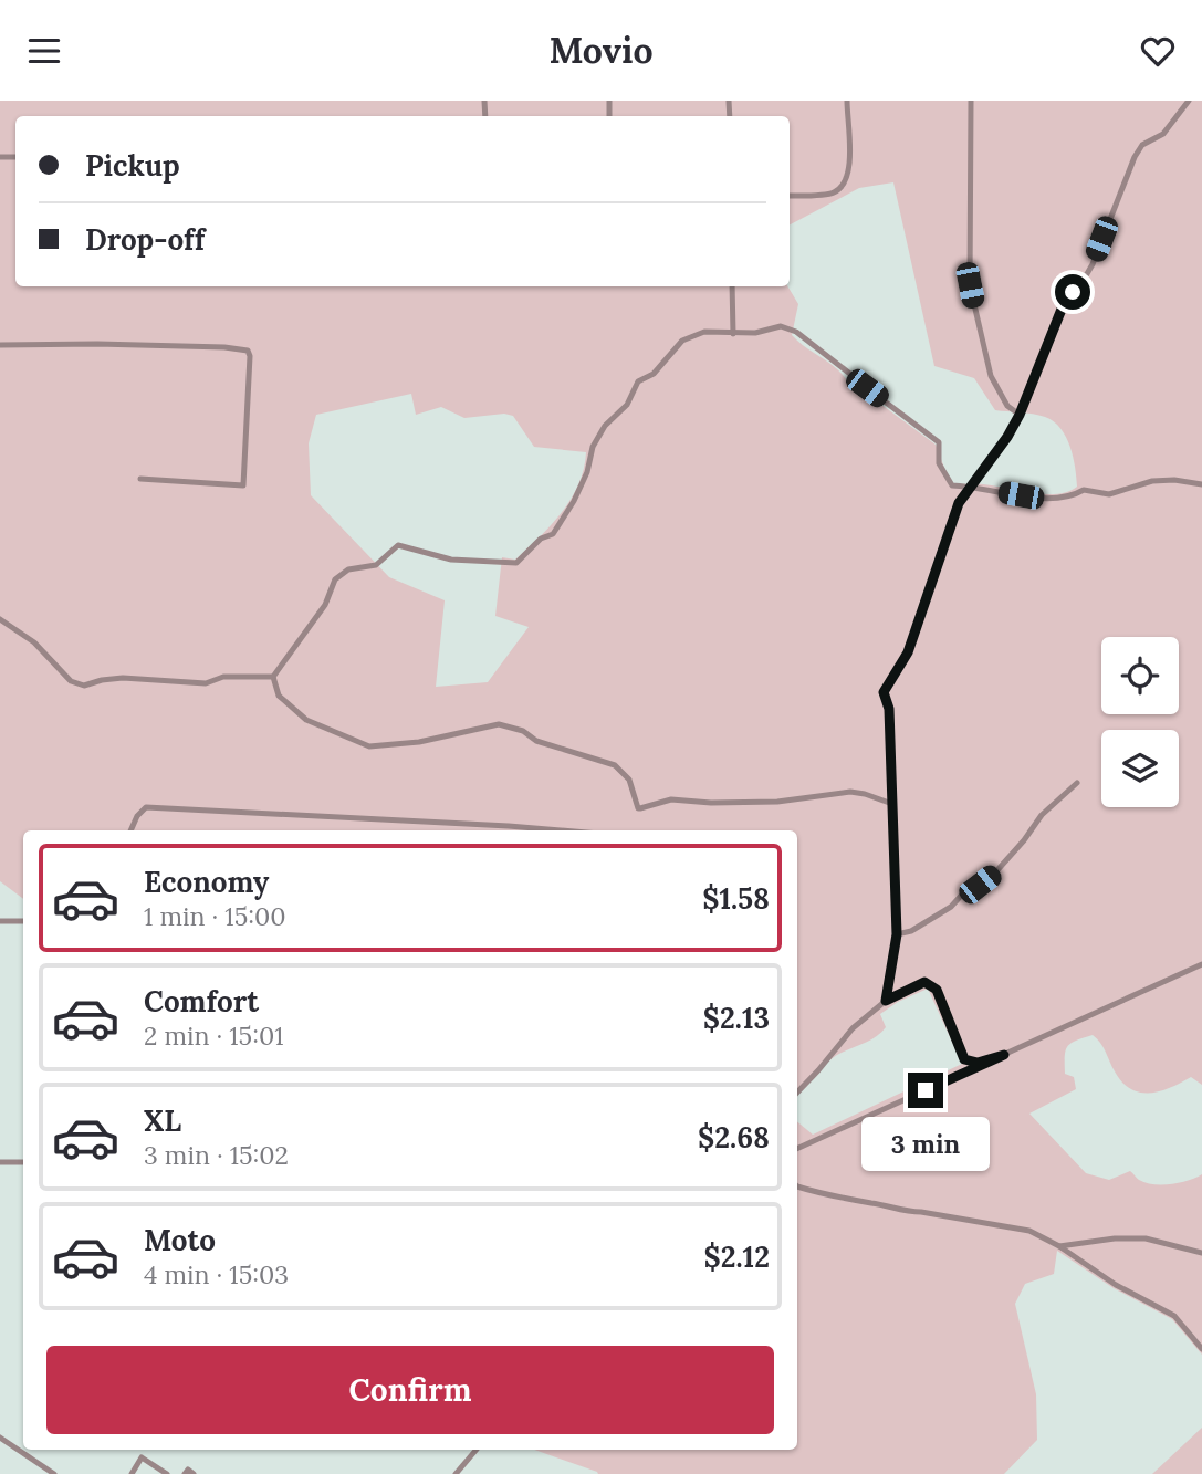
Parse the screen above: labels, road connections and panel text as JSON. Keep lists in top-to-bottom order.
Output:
{
  "page": {
    "header": "Movio",
    "banner": ["Pickup", "Drop-off"],
    "list": [
      {
        "name": "Economy",
        "note": "1 min · 15:00",
        "value": "$1.58"
      },
      {
        "name": "Comfort",
        "note": "2 min · 15:01",
        "value": "$2.13"
      },
      {
        "name": "XL",
        "note": "3 min · 15:02",
        "value": "$2.68"
      },
      {
        "name": "Moto",
        "note": "4 min · 15:03",
        "value": "$2.12"
      }
    ],
    "bubble": "3 min",
    "buttons": "Confirm"
  }
}
